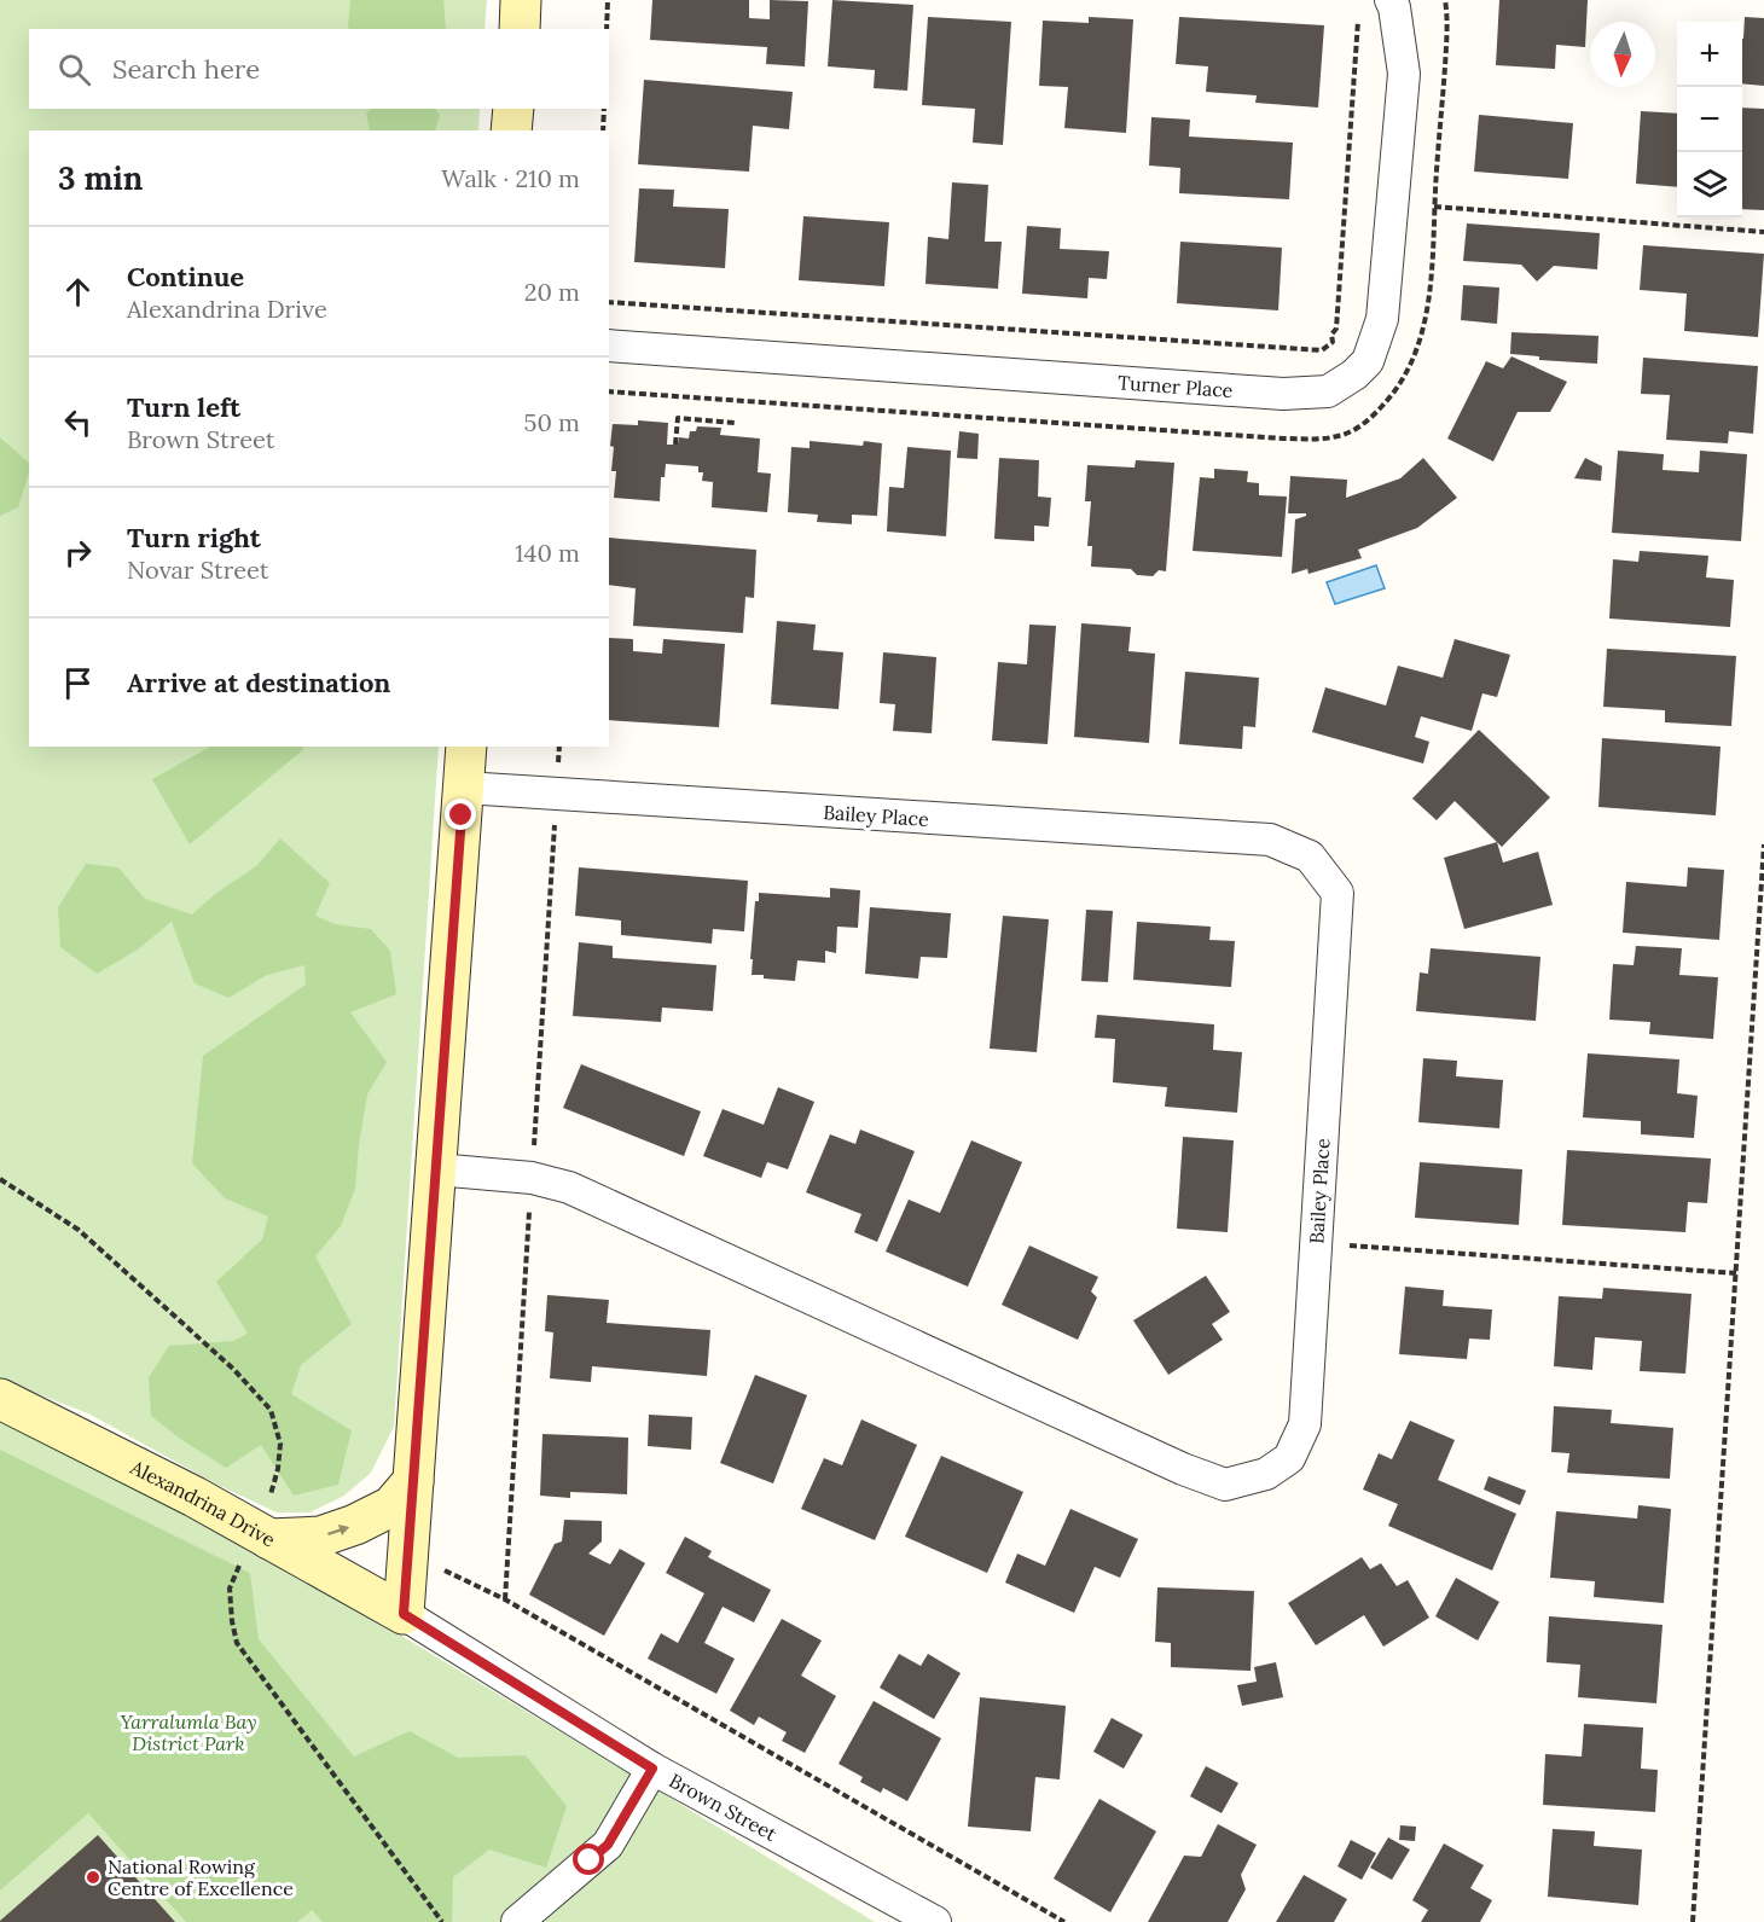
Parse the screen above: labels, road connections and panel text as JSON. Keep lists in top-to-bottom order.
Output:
{
  "streets": {
    "main road": ["Alexandrina Drive"],
    "street": ["Turner Place", "Bailey Place", "Brown Street"]
  },
  "crossings": [
    ["Alexandrina Drive", "Brown Street"]
  ],
  "parks": ["Yarralumla Bay District Park"],
  "places": ["National Rowing Centre of Excellence"],
  "north": "bottom",
  "page": {
    "map_buttons": ["+", "−"],
    "search": "Search here",
    "heading": ["3 min", "Walk · 210 m"],
    "list": [
      ["Continue", "Alexandrina Drive", "20 m"],
      ["Turn left", "Brown Street", "50 m"],
      ["Turn right", "Novar Street", "140 m"],
      "Arrive at destination"
    ]
  }
}
